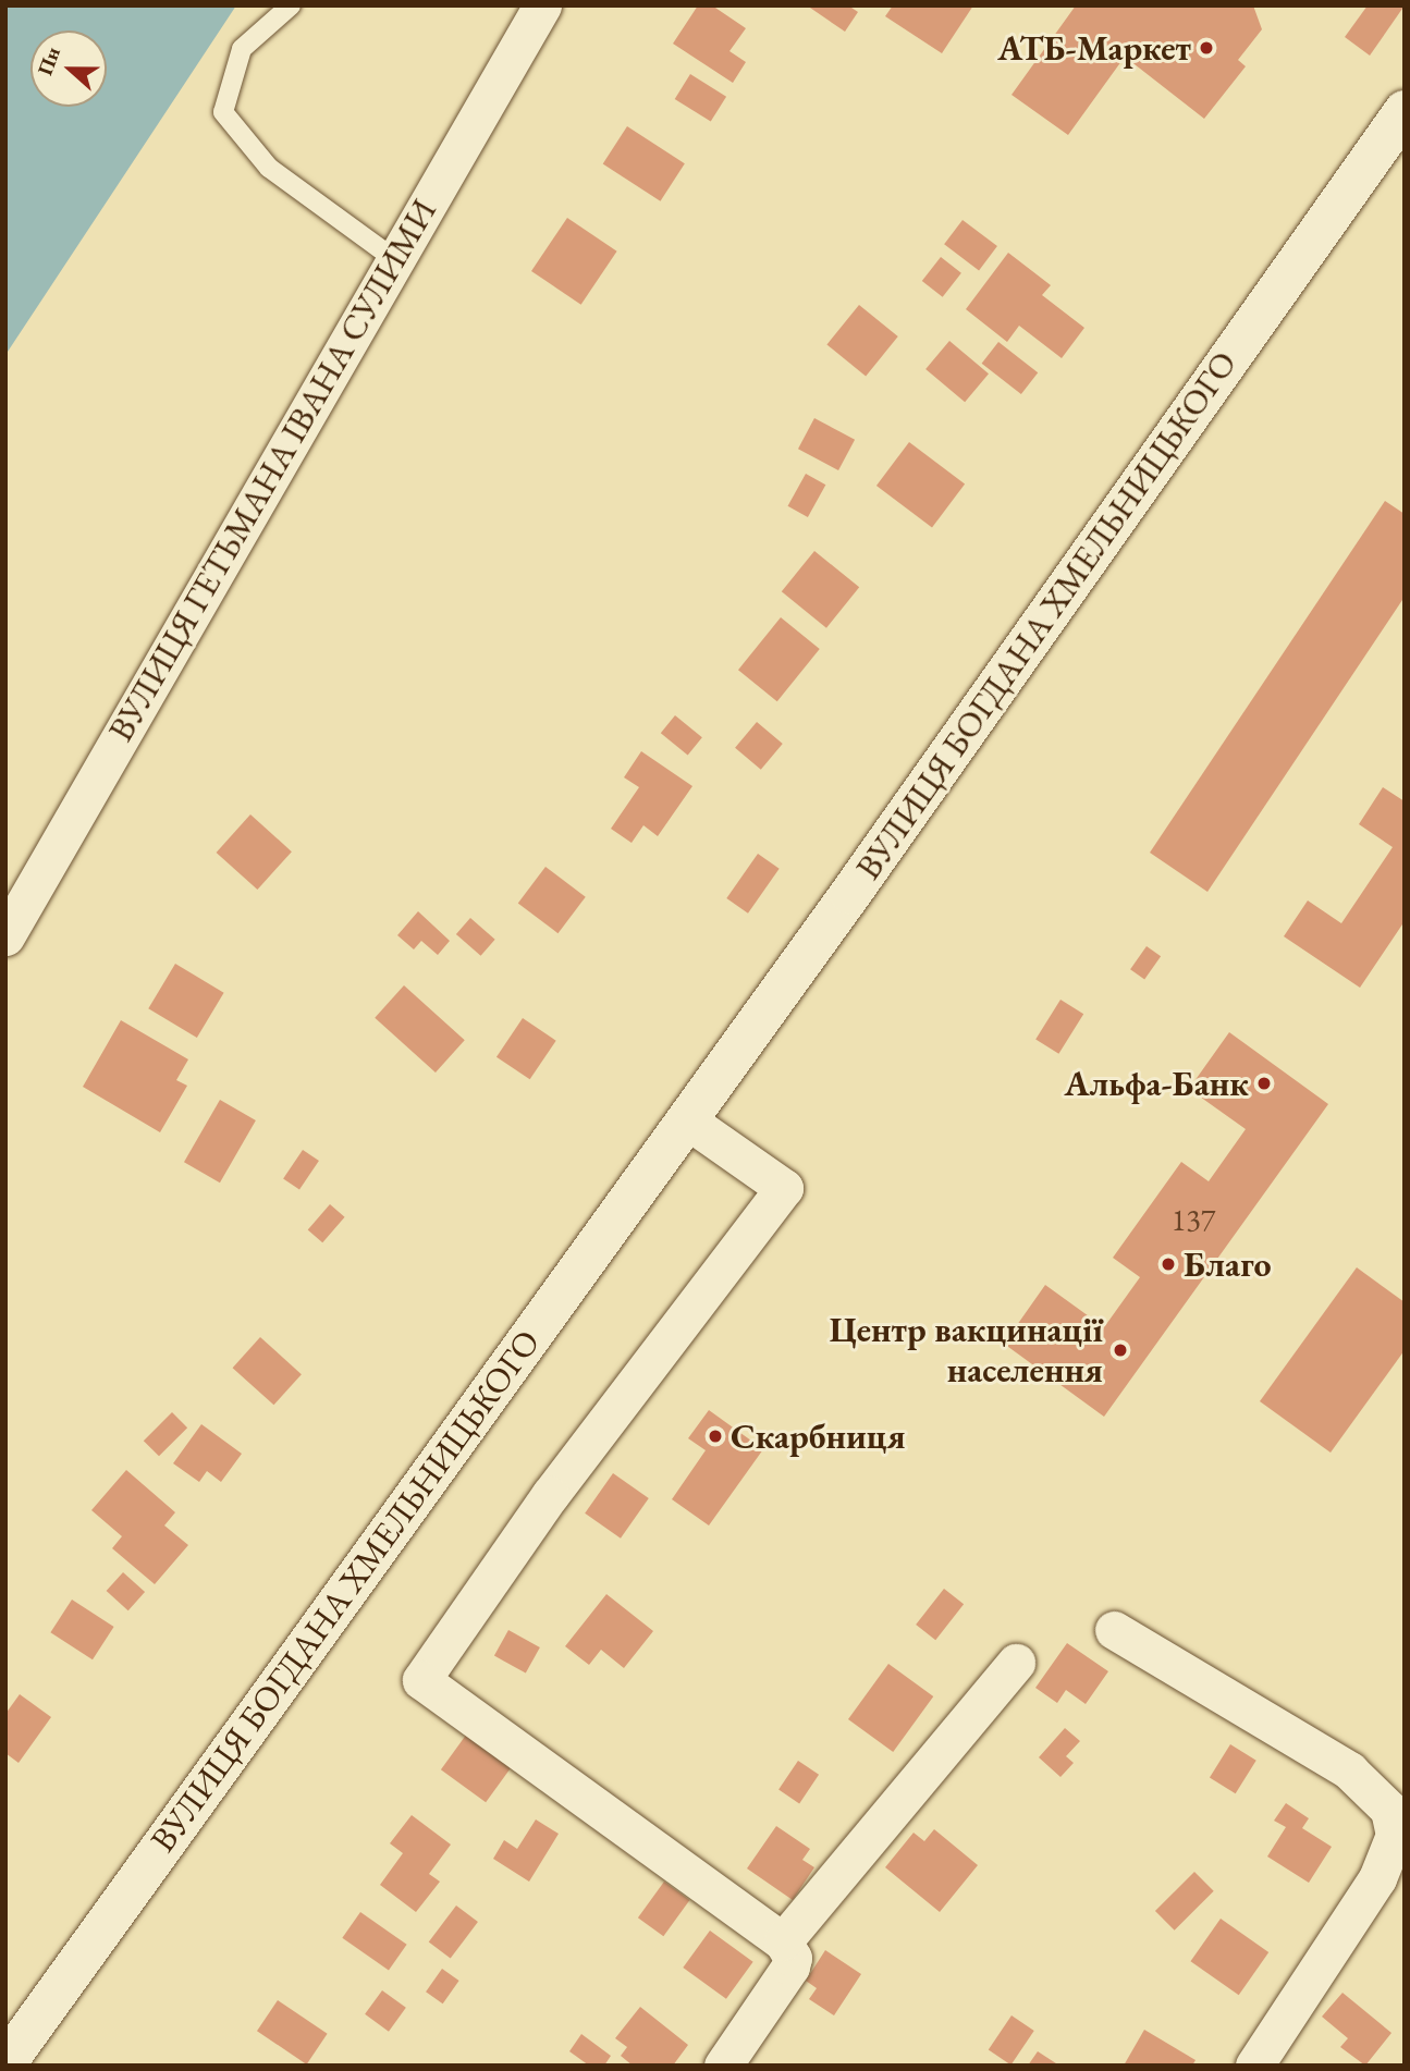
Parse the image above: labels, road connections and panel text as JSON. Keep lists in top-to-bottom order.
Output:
{
  "streets": {
    "main road": ["ВУЛИЦЯ БОГДАНА ХМЕЛЬНИЦЬКОГО"],
    "street": ["ВУЛИЦЯ ГЕТЬМАНА ІВАНА СУЛИМИ"]
  },
  "places": [
    "АТБ-Маркет",
    "Альфа-Банк",
    "Благо",
    "Центр вакцинації населення",
    "Скарбниця"
  ],
  "house_numbers": ["137"],
  "north": "left"
}
